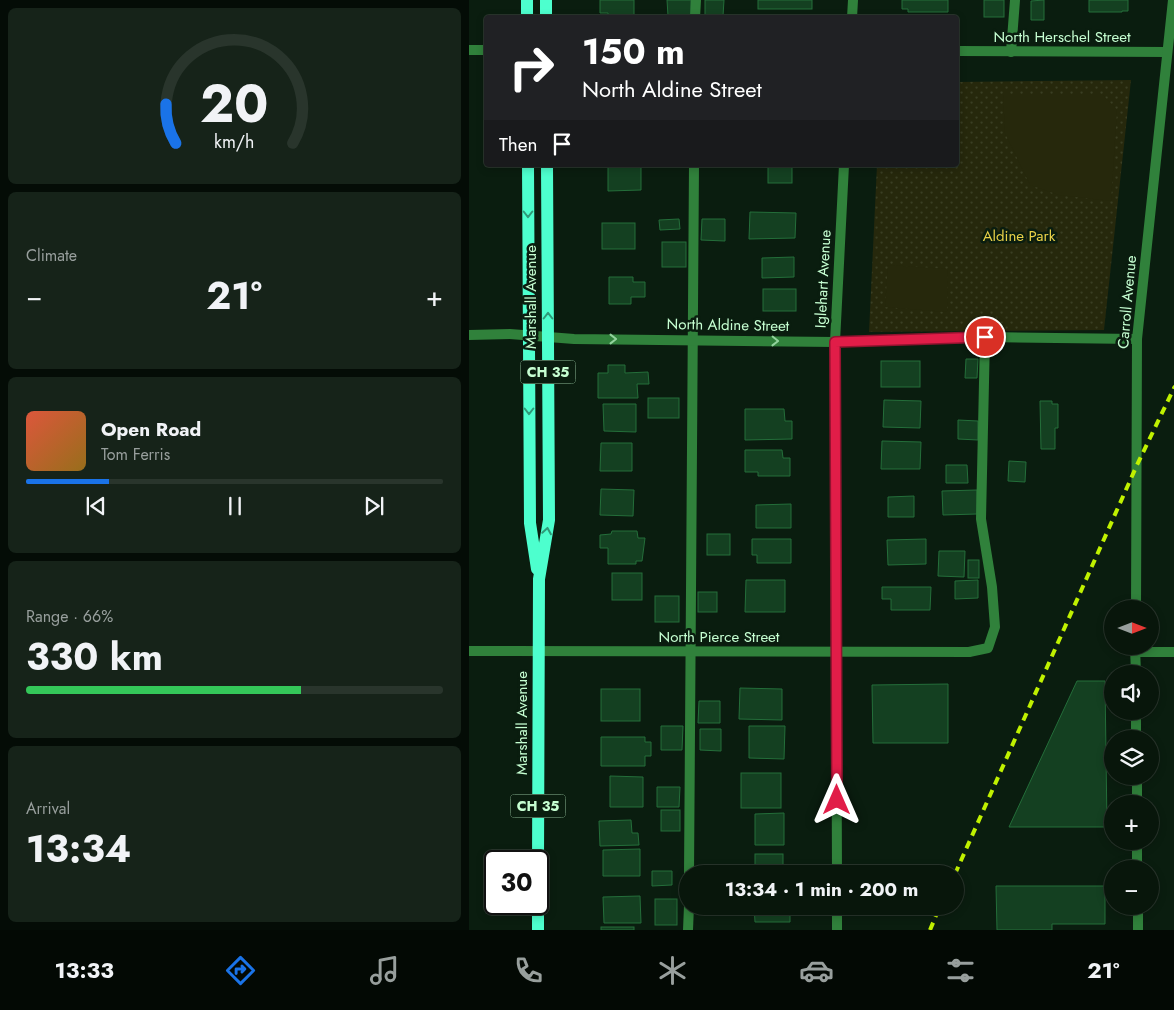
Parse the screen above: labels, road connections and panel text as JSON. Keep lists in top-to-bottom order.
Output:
{
  "streets": {
    "main road": ["Marshall Avenue", "CH 35"],
    "street": [
      "North Herschel Street",
      "Iglehart Avenue",
      "Carroll Avenue",
      "North Aldine Street",
      "North Pierce Street"
    ]
  },
  "crossings": [
    ["North Herschel Street", "Carroll Avenue"],
    ["Iglehart Avenue", "North Aldine Street"],
    ["Iglehart Avenue", "North Pierce Street"],
    ["Marshall Avenue", "North Aldine Street"],
    ["Marshall Avenue", "North Pierce Street"],
    ["Carroll Avenue", "North Aldine Street"],
    ["North Aldine Street", "North Pierce Street"]
  ],
  "one_way": ["North Aldine Street"],
  "parks": ["Aldine Park"],
  "north": "right",
  "page": {
    "turn": ["150 m", "North Aldine Street"],
    "then": "Then",
    "tile": [
      "Climate",
      ["Range · 66%", "330 km"],
      ["Arrival", "13:34"]
    ],
    "heat": ["−", "21°", "+"],
    "song": ["Open Road", "Tom Ferris"],
    "map_buttons": ["+", "−"],
    "limit": "30",
    "trip": "13:34 · 1 min · 200 m",
    "tabs": ["13:33", "21°"],
    "gauge": ["20", "km/h"]
  }
}
